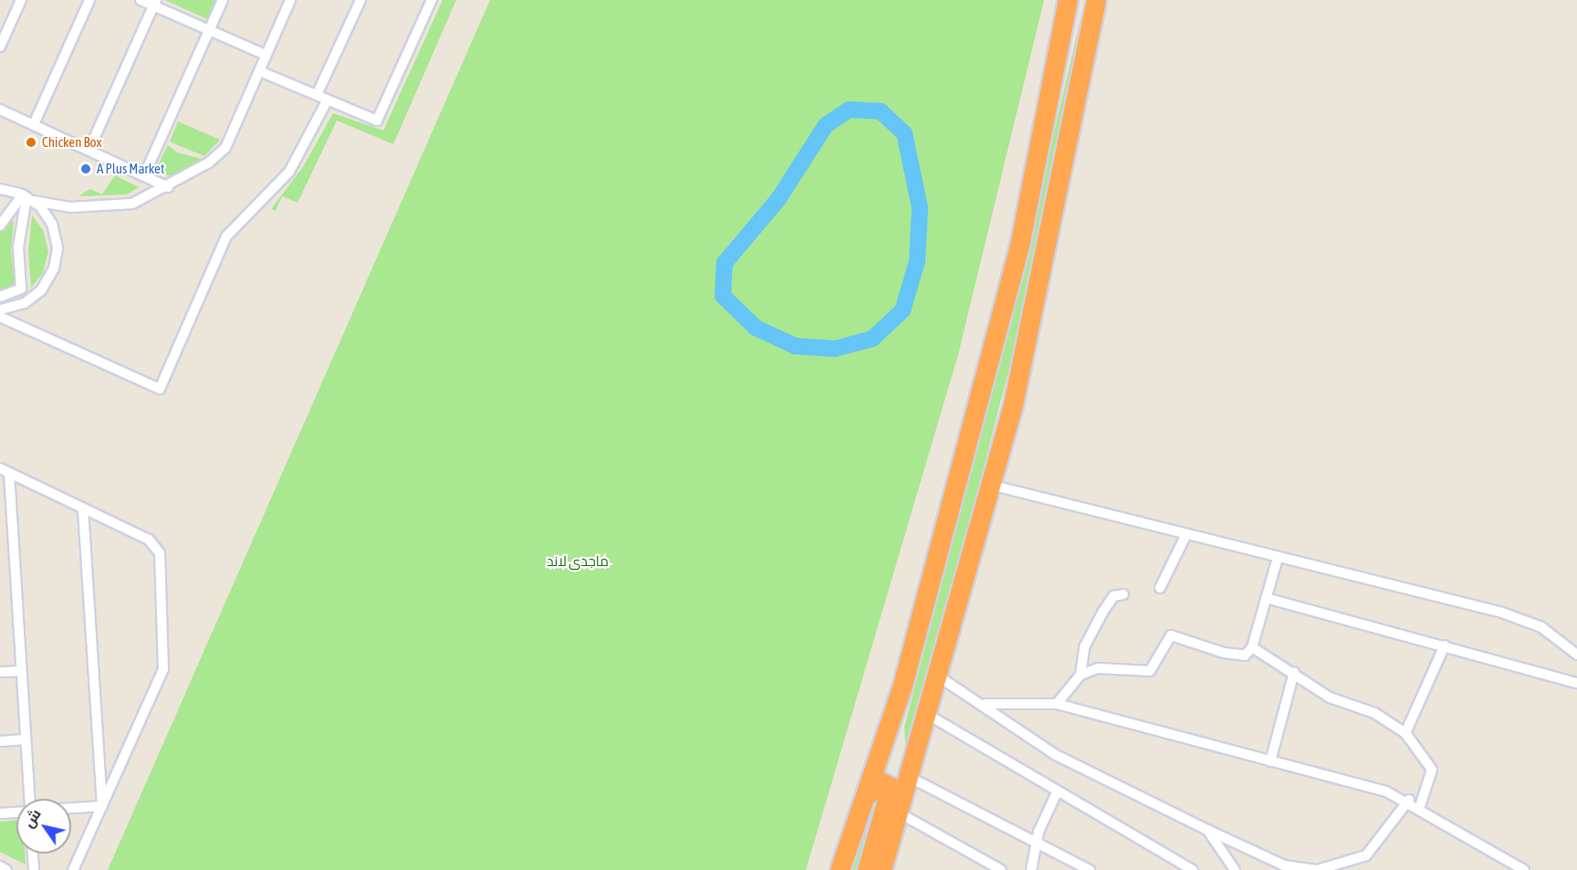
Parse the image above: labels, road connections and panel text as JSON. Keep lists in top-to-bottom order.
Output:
{
  "parks": ["ماجدی لاند"],
  "places": ["Chicken Box", "A Plus Market"],
  "north": "top left"
}
